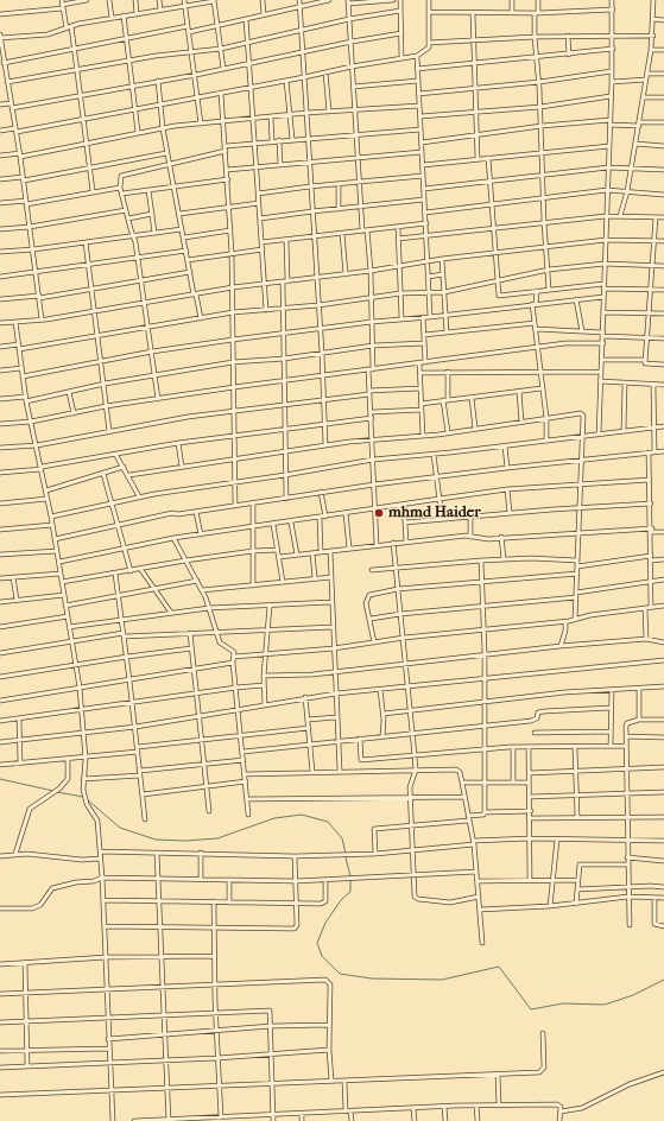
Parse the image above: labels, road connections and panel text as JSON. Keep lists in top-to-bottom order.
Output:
{
  "places": ["mhmd Haider"]
}
